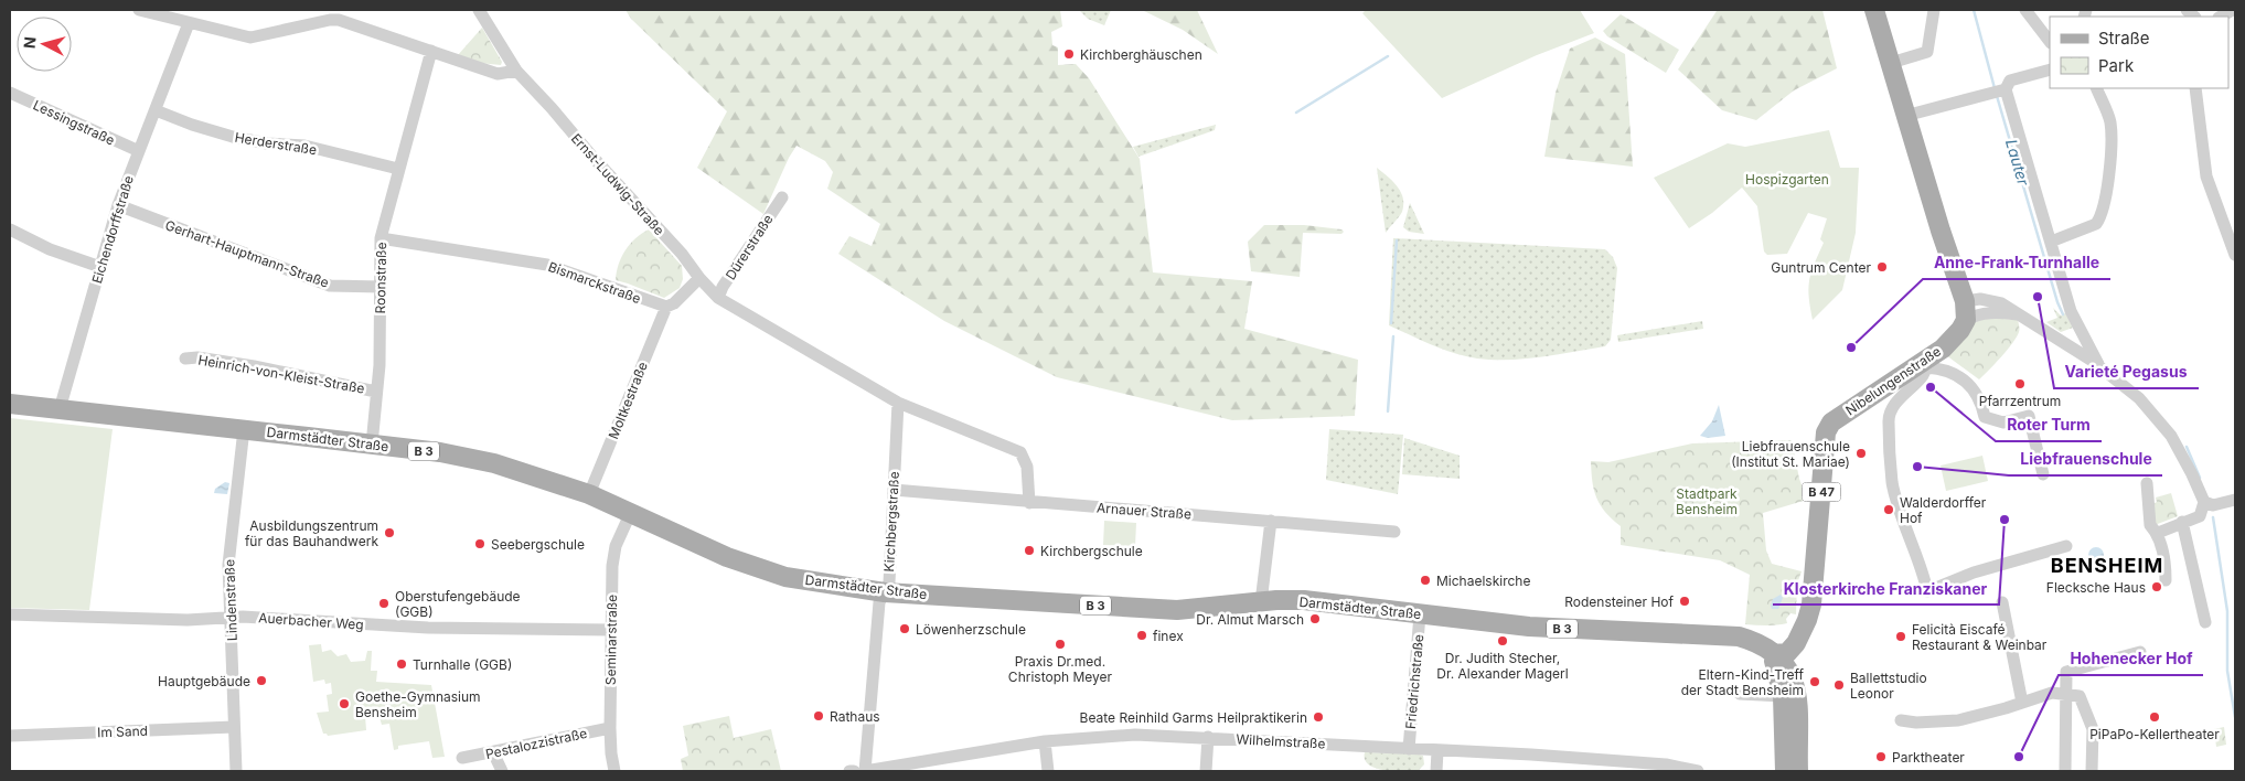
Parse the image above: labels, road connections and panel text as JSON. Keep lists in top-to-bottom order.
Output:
{
  "streets": {
    "main road": [
      "Nibelungenstraße",
      "Darmstädter Straße",
      "B 3",
      "B 47"
    ],
    "street": [
      "Lessingstraße",
      "Herderstraße",
      "Ernst-Ludwig-Straße",
      "Eichendorffstraße",
      "Dürerstraße",
      "Gerhart-Hauptmann-Straße",
      "Roonstraße",
      "Bismarckstraße",
      "Heinrich-von-Kleist-Straße",
      "Moltkestraße",
      "Arnauer Straße",
      "Kirchbergstraße",
      "Lindenstraße",
      "Auerbacher Weg",
      "Seminarstraße",
      "Friedrichstraße",
      "Im Sand",
      "Wilhelmstraße",
      "Pestalozzistraße"
    ]
  },
  "crossings": [
    ["Lessingstraße", "Eichendorffstraße"],
    ["Herderstraße", "Eichendorffstraße"],
    ["Herderstraße", "Roonstraße"],
    ["Ernst-Ludwig-Straße", "Dürerstraße"],
    ["Ernst-Ludwig-Straße", "Arnauer Straße"],
    ["Ernst-Ludwig-Straße", "Kirchbergstraße"],
    ["Eichendorffstraße", "Gerhart-Hauptmann-Straße"],
    ["Eichendorffstraße", "Darmstädter Straße"],
    ["Gerhart-Hauptmann-Straße", "Roonstraße"],
    ["Roonstraße", "Bismarckstraße"],
    ["Roonstraße", "Heinrich-von-Kleist-Straße"],
    ["Roonstraße", "Darmstädter Straße"],
    ["Bismarckstraße", "Moltkestraße"],
    ["Nibelungenstraße", "B 47"],
    ["Moltkestraße", "Darmstädter Straße"],
    ["Darmstädter Straße", "B 3"],
    ["Darmstädter Straße", "Kirchbergstraße"],
    ["Darmstädter Straße", "Lindenstraße"],
    ["Darmstädter Straße", "Seminarstraße"],
    ["Darmstädter Straße", "Friedrichstraße"],
    ["B 3", "B 47"],
    ["Arnauer Straße", "Kirchbergstraße"],
    ["Kirchbergstraße", "Wilhelmstraße"],
    ["Lindenstraße", "Auerbacher Weg"],
    ["Lindenstraße", "Im Sand"],
    ["Auerbacher Weg", "Seminarstraße"],
    ["Seminarstraße", "Pestalozzistraße"],
    ["Friedrichstraße", "Wilhelmstraße"]
  ],
  "districts": ["BENSHEIM"],
  "water": ["Lauter"],
  "parks": ["Hospizgarten", "Stadtpark Bensheim"],
  "places": [
    "Kirchberghäuschen",
    "Guntrum Center",
    "Varieté Pegasus",
    "Anne-Frank-Turnhalle",
    "Pfarrzentrum",
    "Roter Turm",
    "Liebfrauenschule (Institut St. Mariae)",
    "Liebfrauenschule",
    "Walderdorffer Hof",
    "Klosterkirche Franziskaner",
    "Ausbildungszentrum für das Bauhandwerk",
    "Seebergschule",
    "Kirchbergschule",
    "Michaelskirche",
    "Flecksche Haus",
    "Rodensteiner Hof",
    "Oberstufengebäude (GGB)",
    "Dr. Almut Marsch",
    "Löwenherzschule",
    "finex",
    "Felicità Eiscafé Restaurant & Weinbar",
    "Dr. Judith Stecher, Dr. Alexander Magerl",
    "Praxis Dr.med. Christoph Meyer",
    "Turnhalle (GGB)",
    "Hauptgebäude",
    "Eltern-Kind-Treff der Stadt Bensheim",
    "Ballettstudio Leonor",
    "Goethe-Gymnasium Bensheim",
    "Rathaus",
    "Beate Reinhild Garms Heilpraktikerin",
    "PiPaPo-Kellertheater",
    "Parktheater",
    "Hohenecker Hof"
  ],
  "legend": ["Straße", "Park"],
  "north": "left"
}
